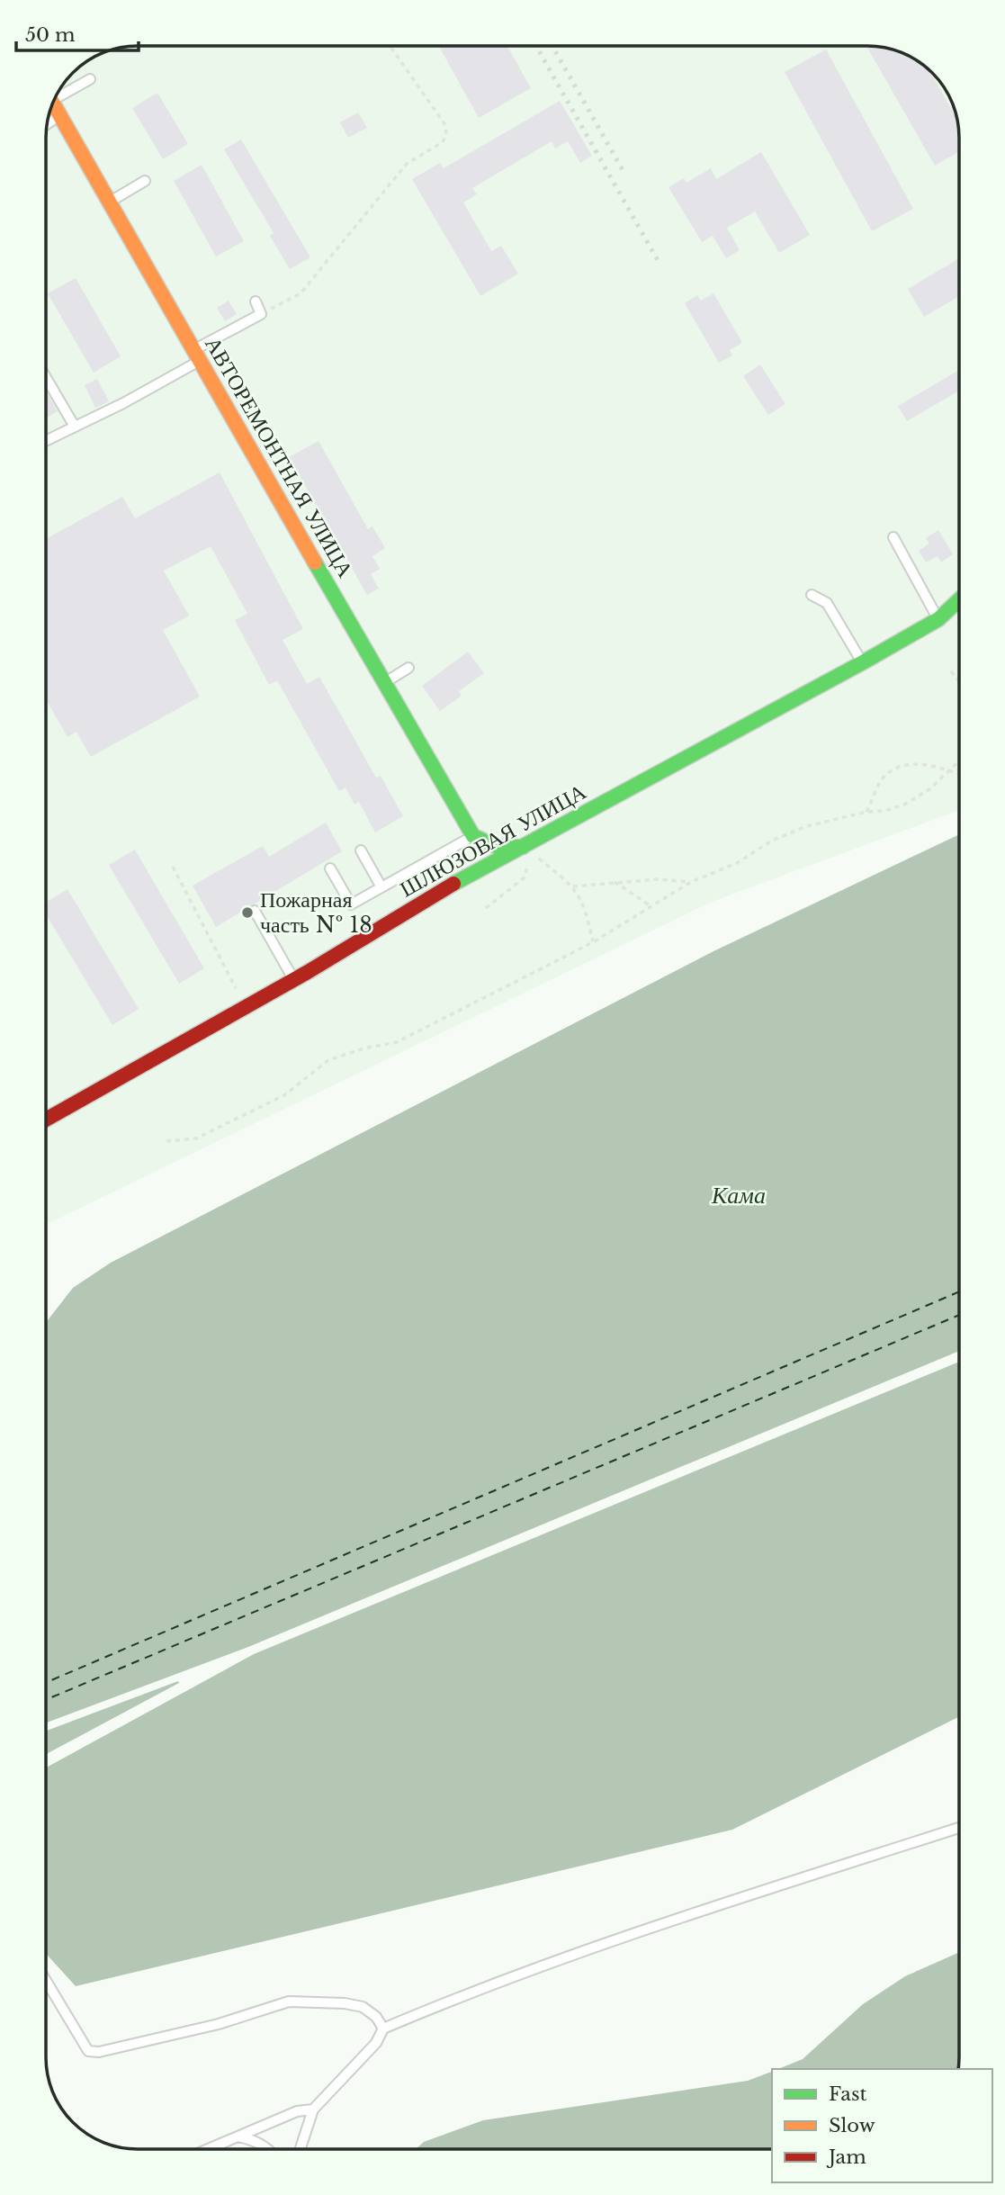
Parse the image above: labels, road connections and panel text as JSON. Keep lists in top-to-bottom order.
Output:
{
  "streets": {
    "street": ["АВТОРЕМОНТНАЯ УЛИЦА", "ШЛЮЗОВАЯ УЛИЦА"]
  },
  "water": ["Кама"],
  "places": ["Пожарная часть № 18"],
  "legend": ["Fast", "Slow", "Jam"],
  "scale_bar": "50 m"
}
